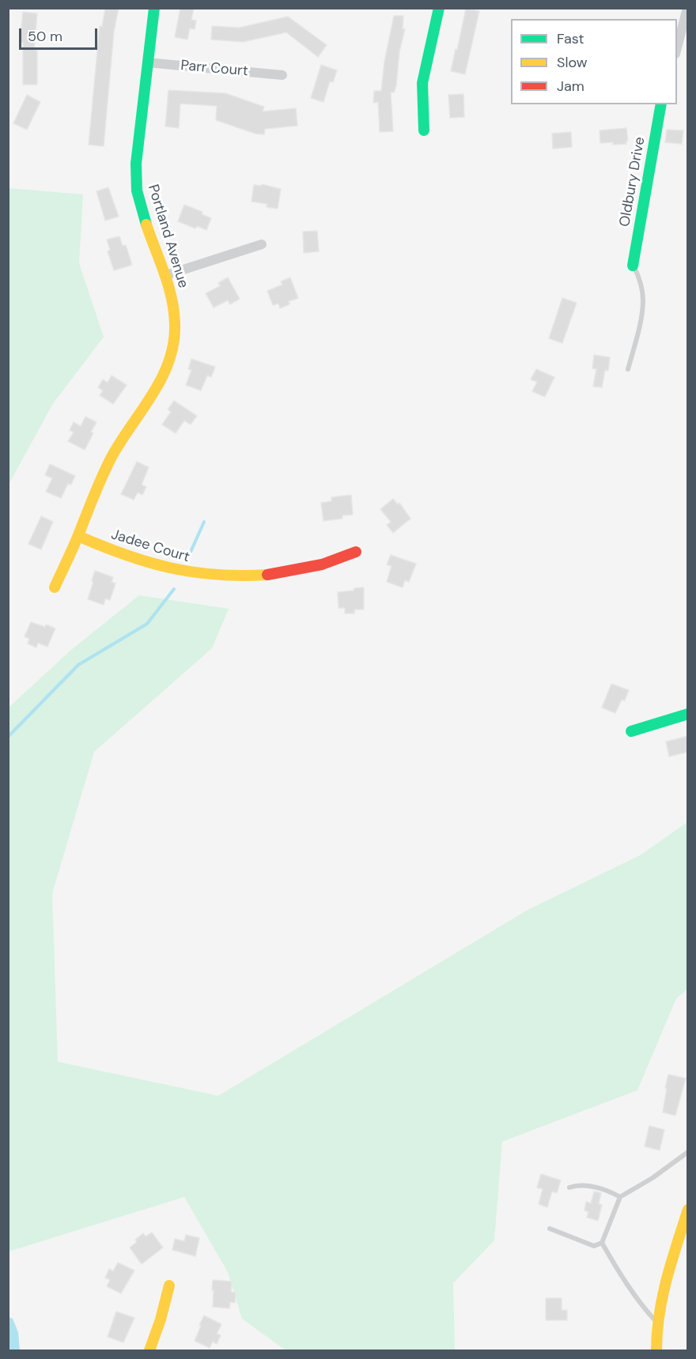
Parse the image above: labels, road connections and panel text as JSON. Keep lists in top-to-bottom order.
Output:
{
  "streets": {
    "street": [
      "Parr Court",
      "Oldbury Drive",
      "Portland Avenue",
      "Jadee Court"
    ]
  },
  "crossings": [
    ["Parr Court", "Portland Avenue"],
    ["Portland Avenue", "Jadee Court"]
  ],
  "legend": ["Fast", "Slow", "Jam"],
  "scale_bar": "50 m"
}
